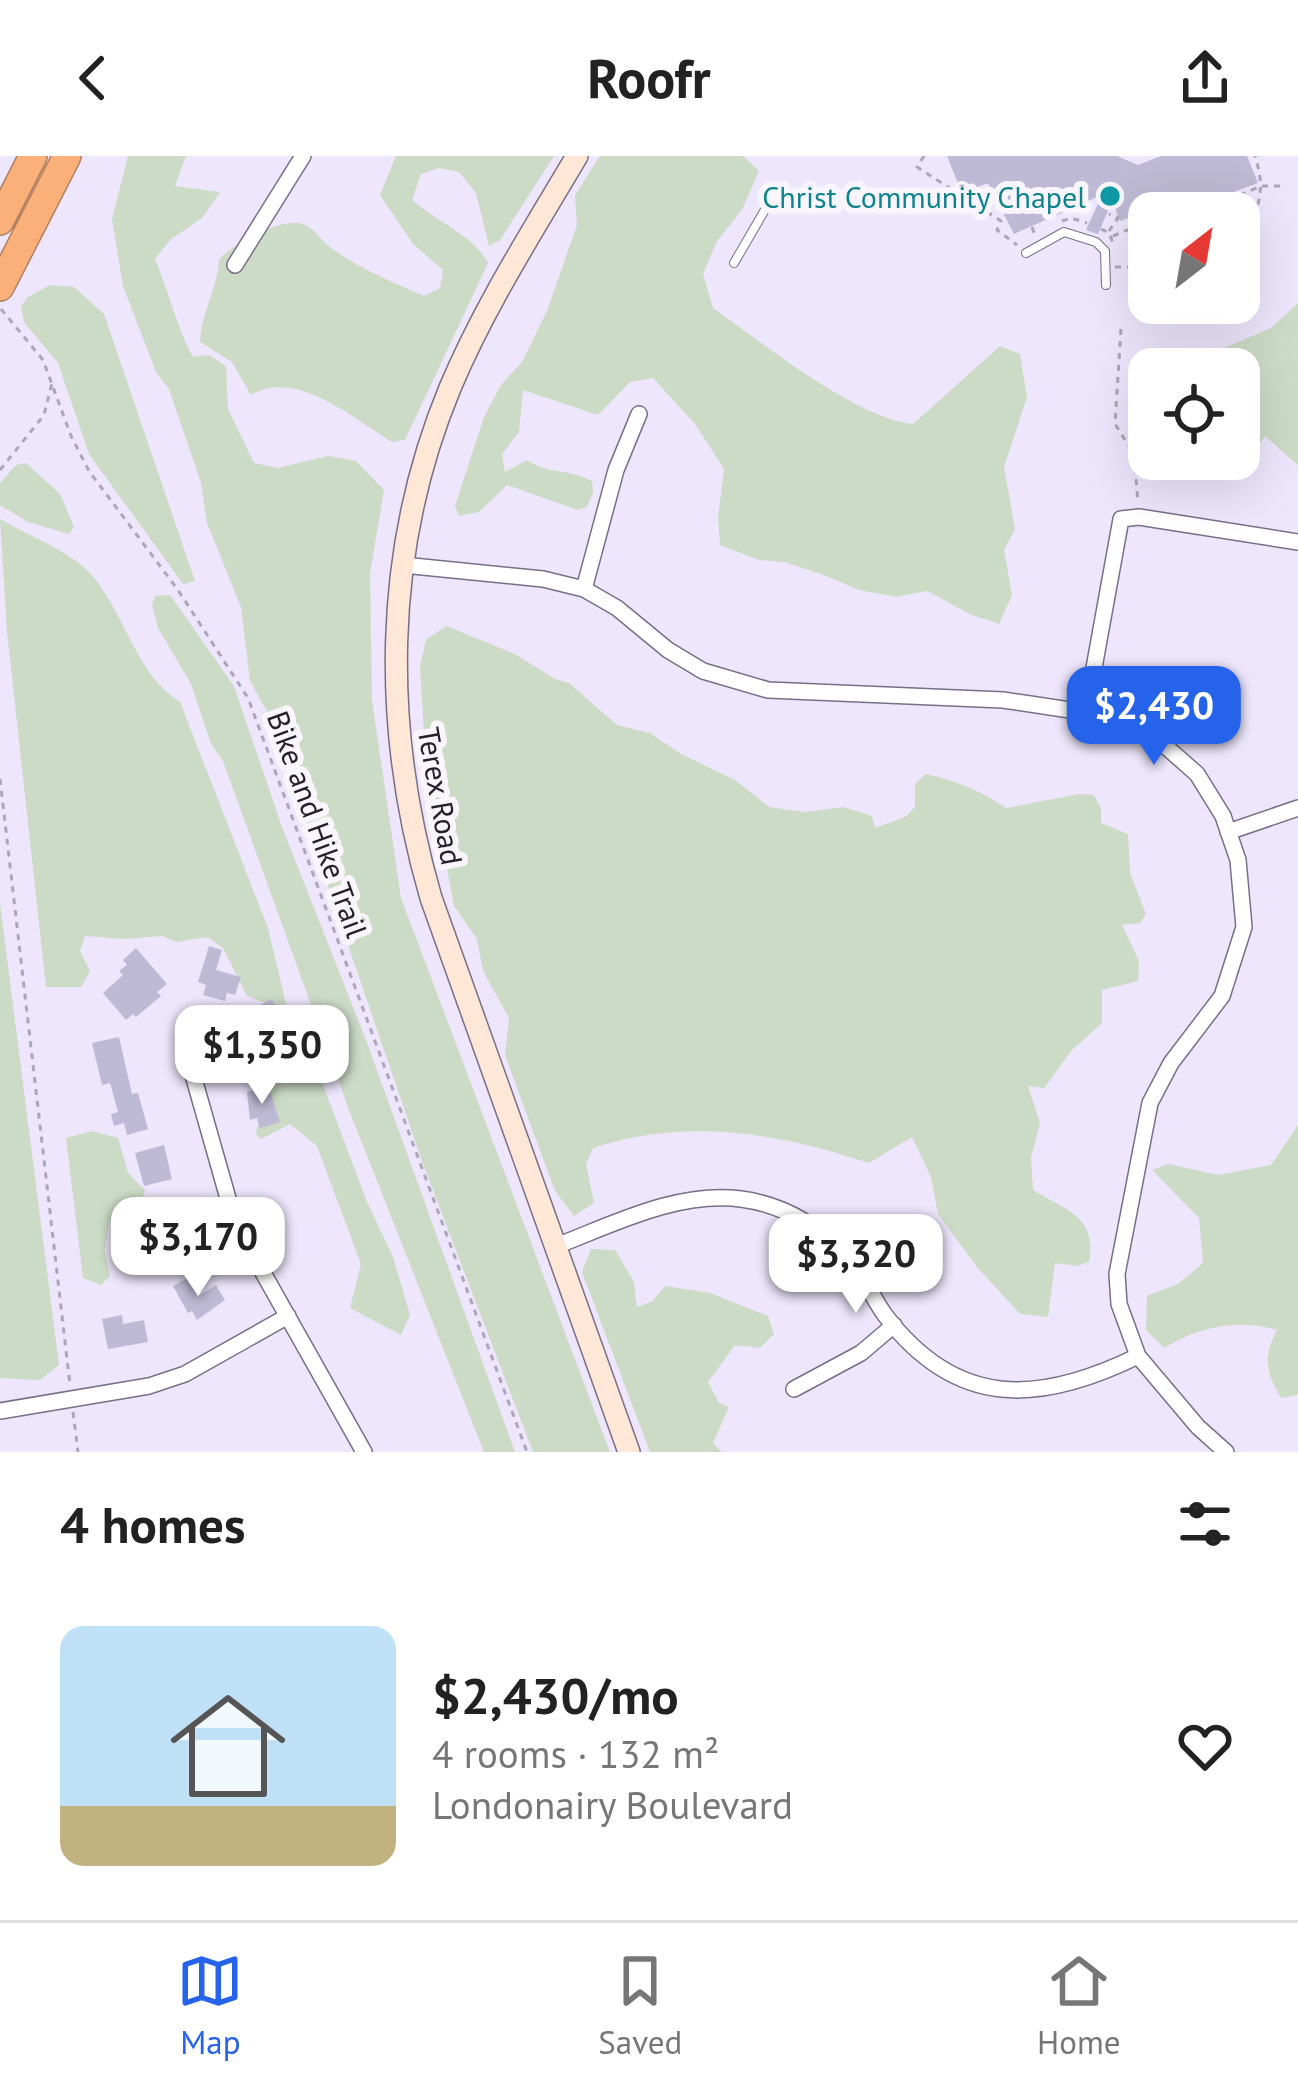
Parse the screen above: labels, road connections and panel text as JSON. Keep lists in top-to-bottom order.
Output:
{
  "streets": {
    "main road": ["Terex Road"],
    "path": ["Bike and Hike Trail"]
  },
  "places": ["Christ Community Chapel"],
  "north": "top right",
  "page": {
    "header": "Roofr",
    "price": [
      "$2,430",
      "$1,350",
      "$3,170",
      "$3,320"
    ],
    "heading": "4 homes",
    "list": [
      {
        "name": "$2,430/mo",
        "note": "4 rooms · 132 m² · Londonairy Boulevard"
      }
    ],
    "tabs": ["Map", "Saved", "Home"]
  }
}
